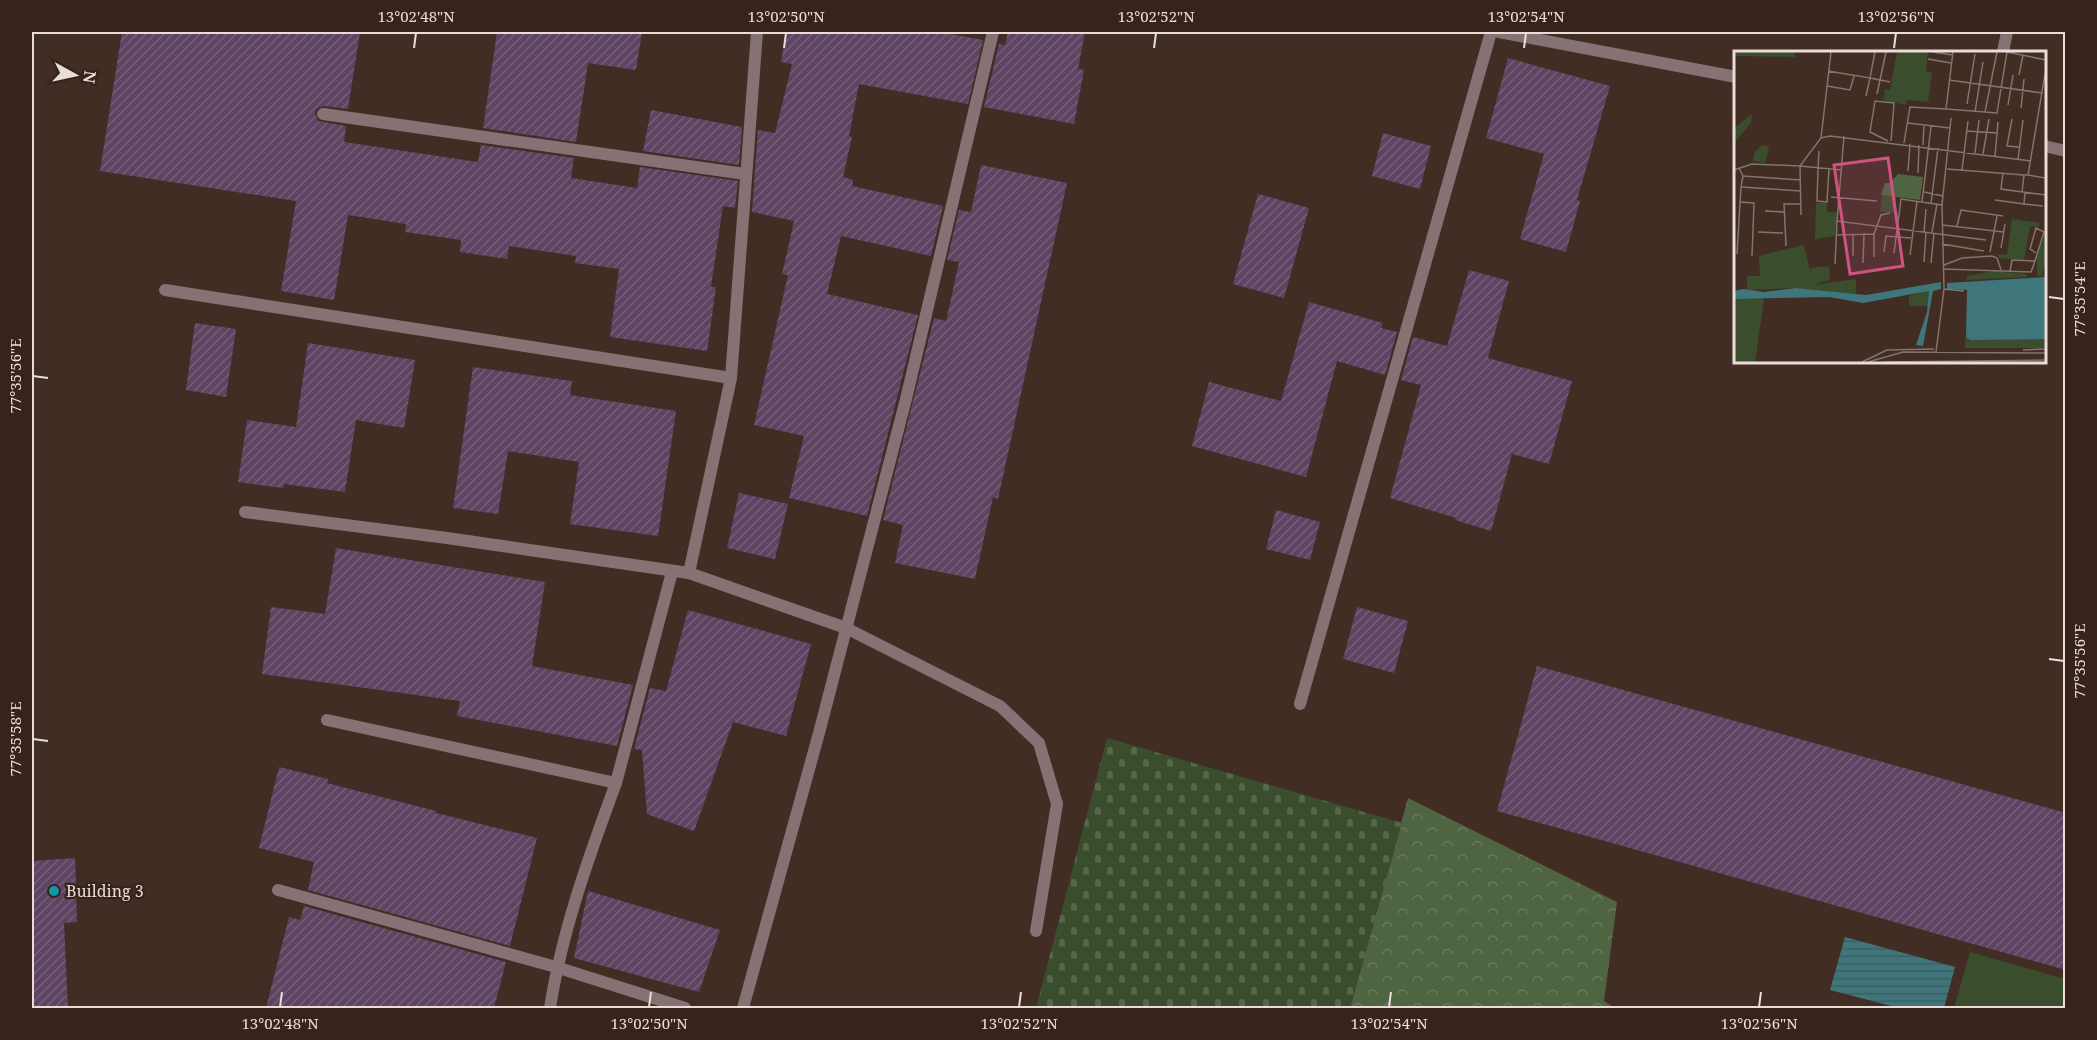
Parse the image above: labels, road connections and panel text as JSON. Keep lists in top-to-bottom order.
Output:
{
  "places": ["Building 3"],
  "north": "right",
  "coordinates": [
    "13°02'48\"N",
    "13°02'50\"N",
    "13°02'52\"N",
    "13°02'54\"N",
    "13°02'56\"N",
    "77°35'54\"E",
    "77°35'56\"E",
    "77°35'58\"E"
  ]
}
